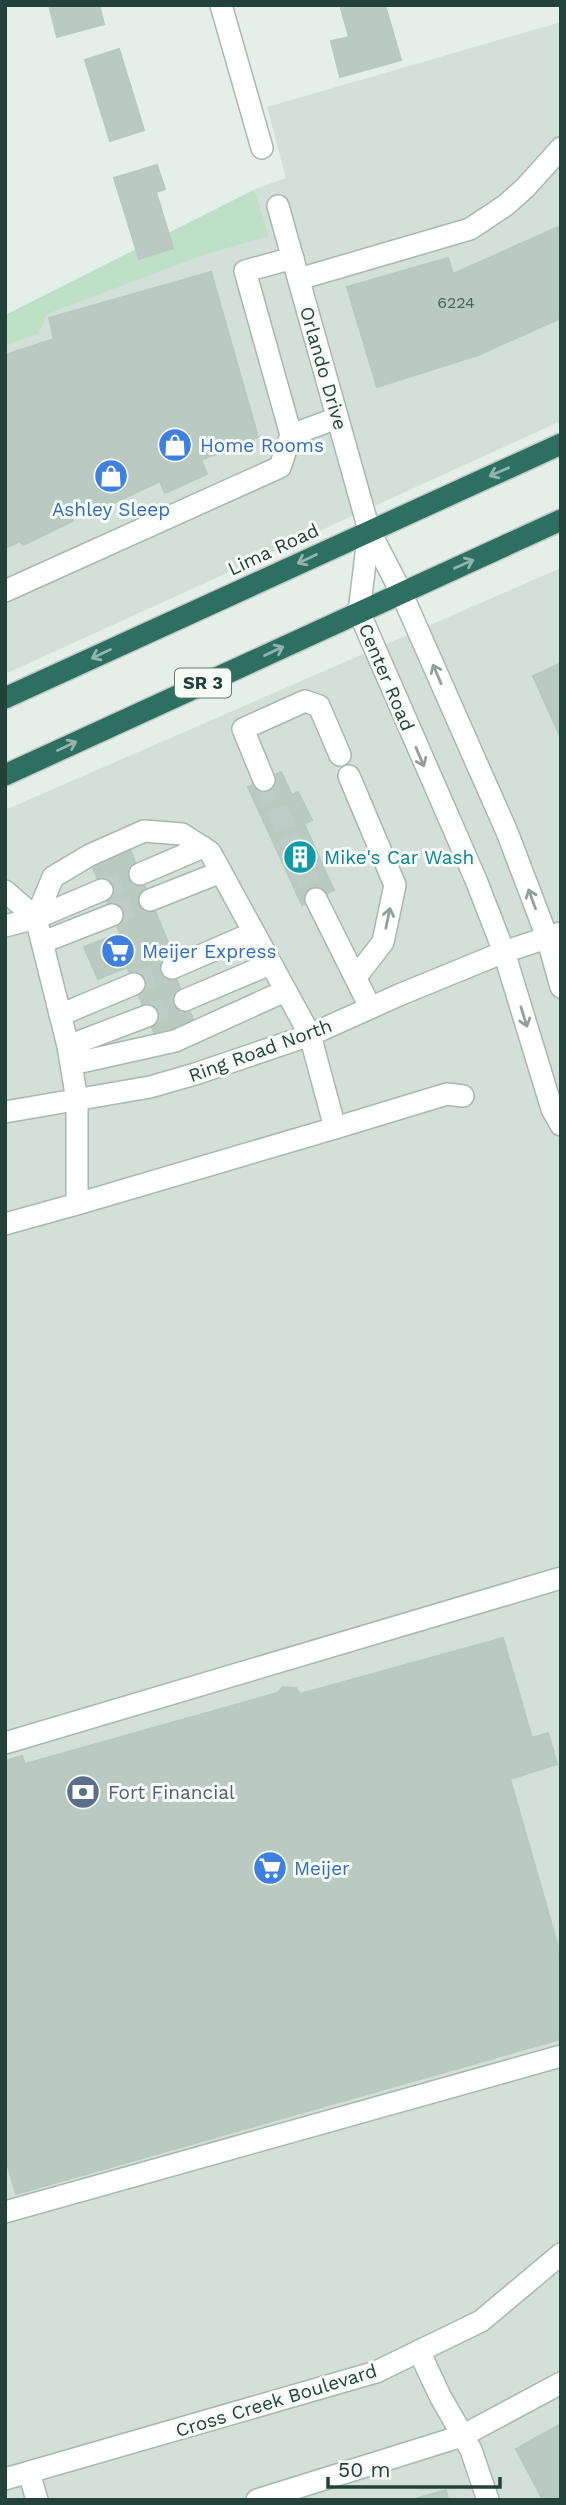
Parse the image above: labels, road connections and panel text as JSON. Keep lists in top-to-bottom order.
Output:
{
  "streets": {
    "highway": ["Lima Road", "SR 3"],
    "street": [
      "Orlando Drive",
      "Center Road",
      "Ring Road North",
      "Cross Creek Boulevard"
    ]
  },
  "crossings": [
    ["Orlando Drive", "Lima Road"],
    ["Orlando Drive", "Center Road"],
    ["Lima Road", "Center Road"],
    ["Center Road", "SR 3"],
    ["Center Road", "Ring Road North"]
  ],
  "places": {
    "shop": ["Home Rooms", "Ashley Sleep"],
    "building": ["Mike's Car Wash"],
    "supermarket": ["Meijer Express", "Meijer"],
    "bank": ["Fort Financial"]
  },
  "house_numbers": ["6224"],
  "scale_bar": "50 m"
}
